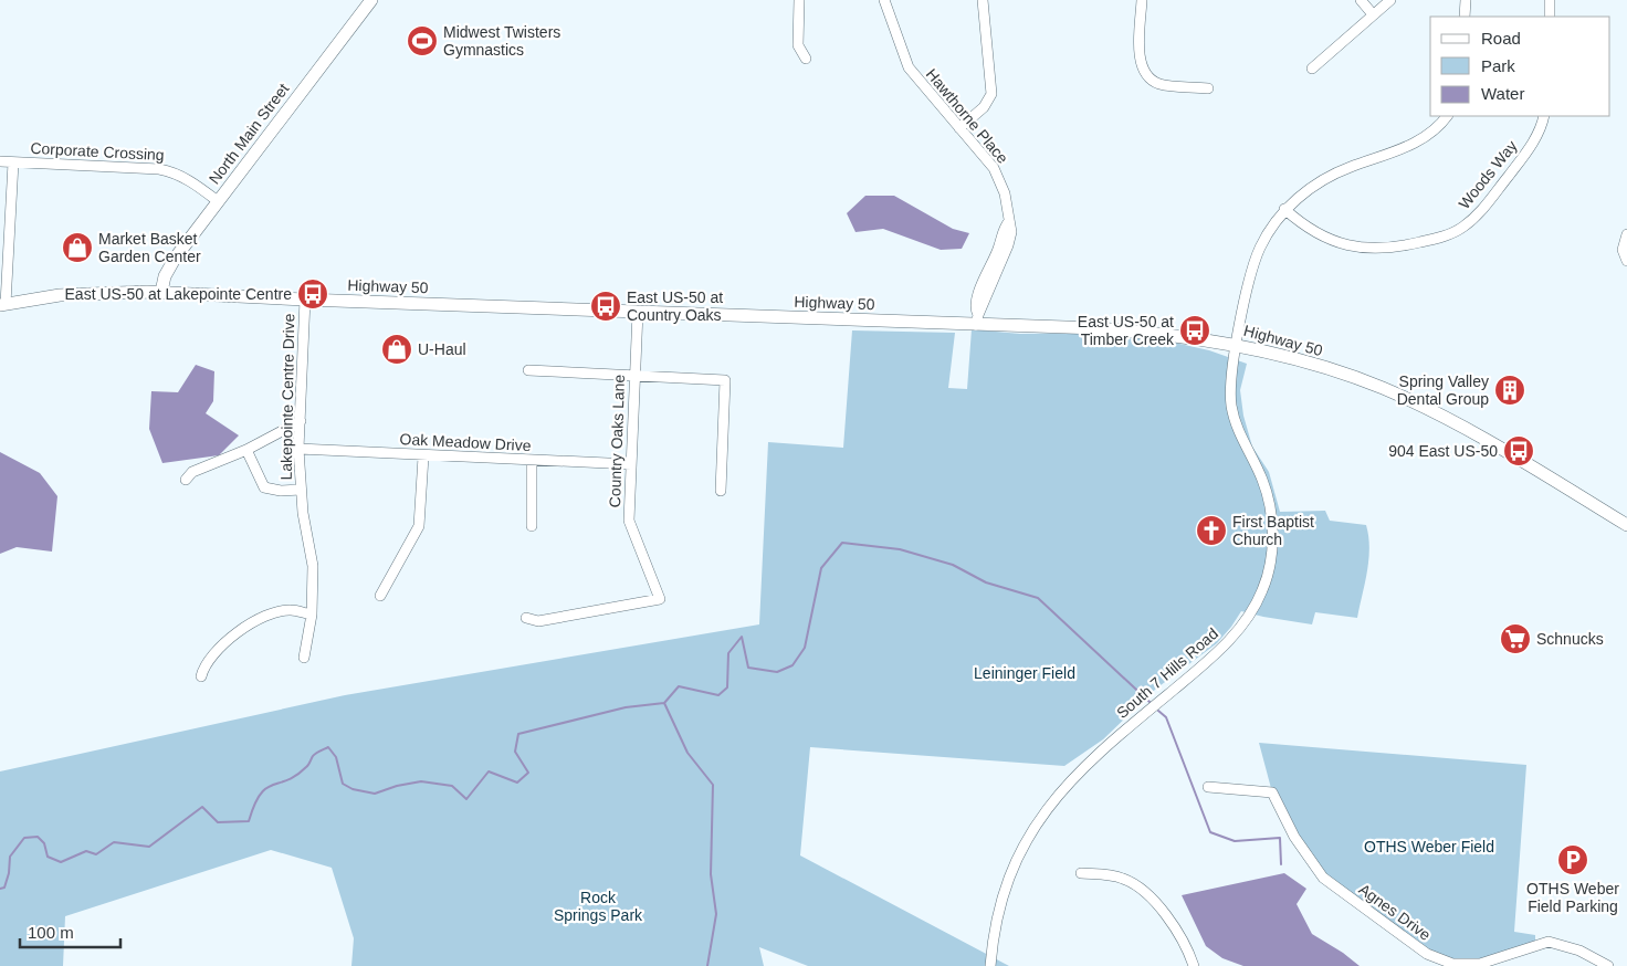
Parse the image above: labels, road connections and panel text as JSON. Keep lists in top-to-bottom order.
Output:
{
  "streets": {
    "main road": ["North Main Street", "Highway 50"],
    "street": [
      "Hawthorne Place",
      "Corporate Crossing",
      "Woods Way",
      "Lakepointe Centre Drive",
      "Country Oaks Lane",
      "Oak Meadow Drive",
      "South 7 Hills Road",
      "Agnes Drive"
    ]
  },
  "crossings": [
    ["Hawthorne Place", "Highway 50"],
    ["North Main Street", "Corporate Crossing"],
    ["North Main Street", "Highway 50"],
    ["Woods Way", "South 7 Hills Road"],
    ["Highway 50", "Lakepointe Centre Drive"],
    ["Highway 50", "Country Oaks Lane"],
    ["Highway 50", "South 7 Hills Road"],
    ["Lakepointe Centre Drive", "Oak Meadow Drive"],
    ["Country Oaks Lane", "Oak Meadow Drive"]
  ],
  "parks": ["Leininger Field", "OTHS Weber Field", "Rock Springs Park"],
  "places": {
    "sports": ["Midwest Twisters Gymnastics"],
    "shop": ["Market Basket Garden Center", "U-Haul"],
    "bus stop": [
      "East US-50 at Lakepointe Centre",
      "East US-50 at Country Oaks",
      "East US-50 at Timber Creek",
      "904 East US-50"
    ],
    "building": ["Spring Valley Dental Group"],
    "church": ["First Baptist Church"],
    "supermarket": ["Schnucks"],
    "parking": ["OTHS Weber Field Parking"]
  },
  "legend": ["Road", "Park", "Water"],
  "scale_bar": "100 m"
}
